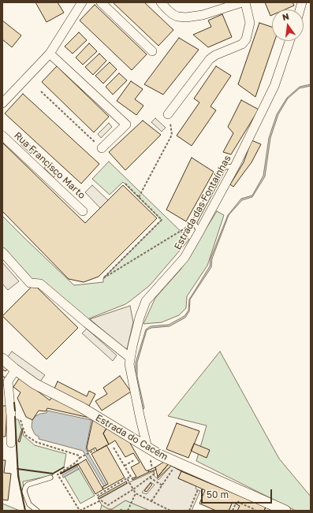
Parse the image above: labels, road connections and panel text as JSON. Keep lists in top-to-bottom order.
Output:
{
  "streets": {
    "street": ["Rua Francisco Marto", "Estrada das Fontaínhas", "Estrada do Cacém"]
  },
  "crossings": [
    ["Estrada das Fontaínhas", "Estrada do Cacém"]
  ],
  "scale_bar": "50 m",
  "north": "top"
}
